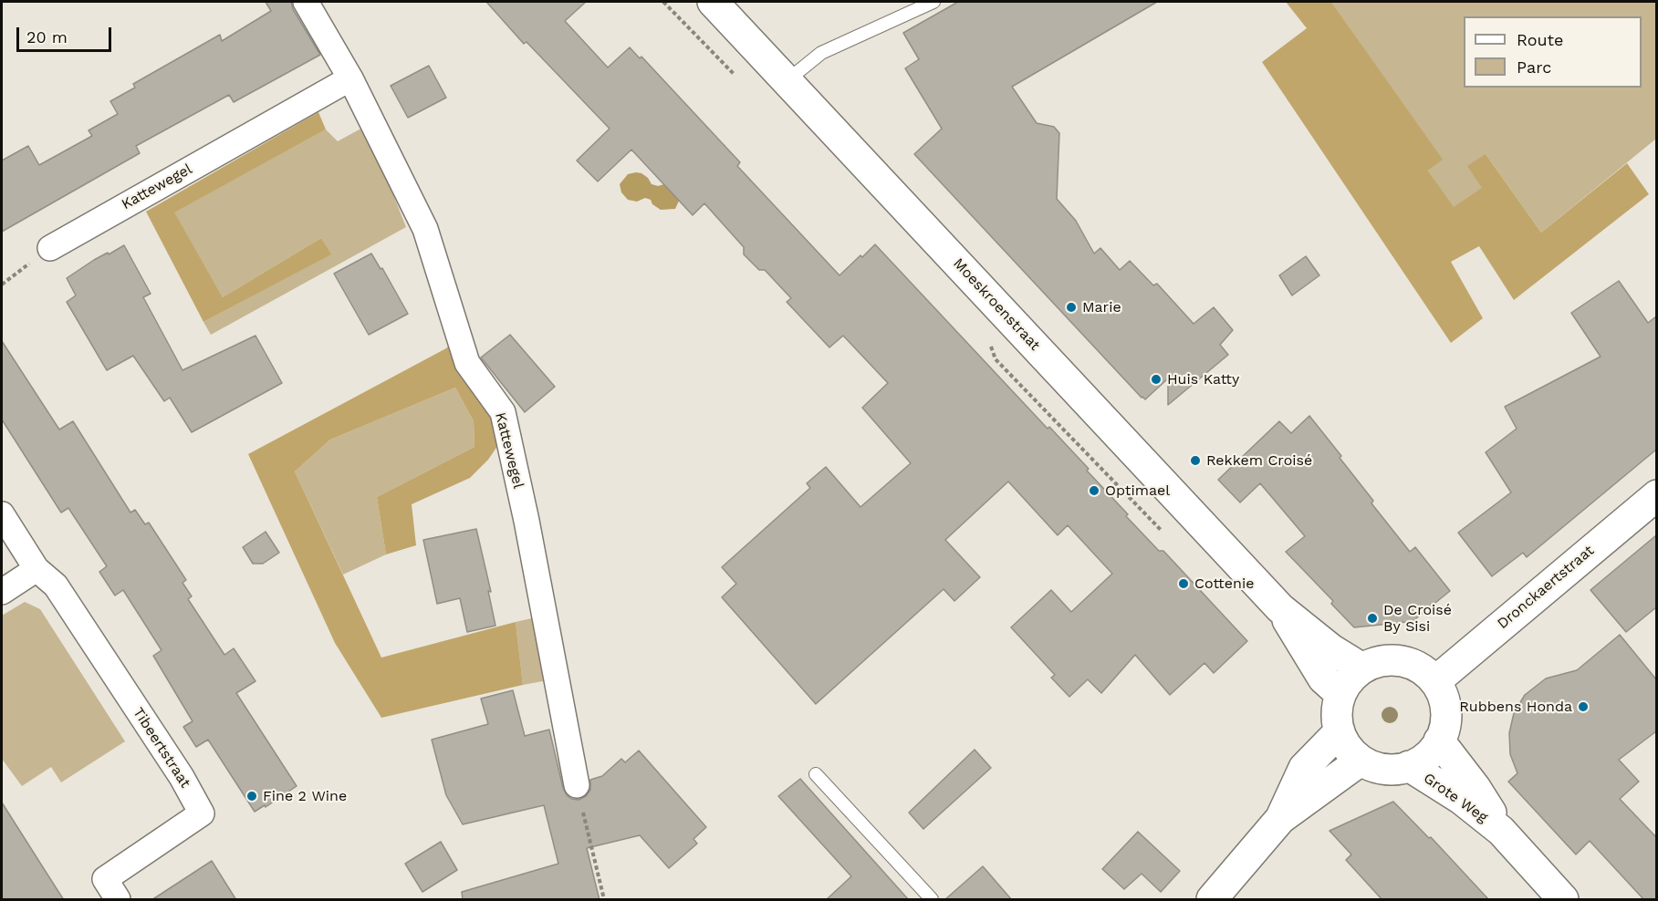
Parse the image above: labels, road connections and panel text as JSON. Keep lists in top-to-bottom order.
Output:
{
  "streets": {
    "main road": ["Moeskroenstraat", "Dronckaertstraat", "Grote Weg"],
    "street": ["Kattewegel", "Tibeertstraat"]
  },
  "crossings": [
    ["Moeskroenstraat", "Dronckaertstraat"],
    ["Moeskroenstraat", "Grote Weg"],
    ["Dronckaertstraat", "Grote Weg"]
  ],
  "places": [
    "Marie",
    "Huis Katty",
    "Rekkem Croisé",
    "Optimael",
    "Cottenie",
    "De Croisé By Sisi",
    "Rubbens Honda",
    "Fine 2 Wine"
  ],
  "legend": ["Route", "Parc"],
  "scale_bar": "20 m"
}
